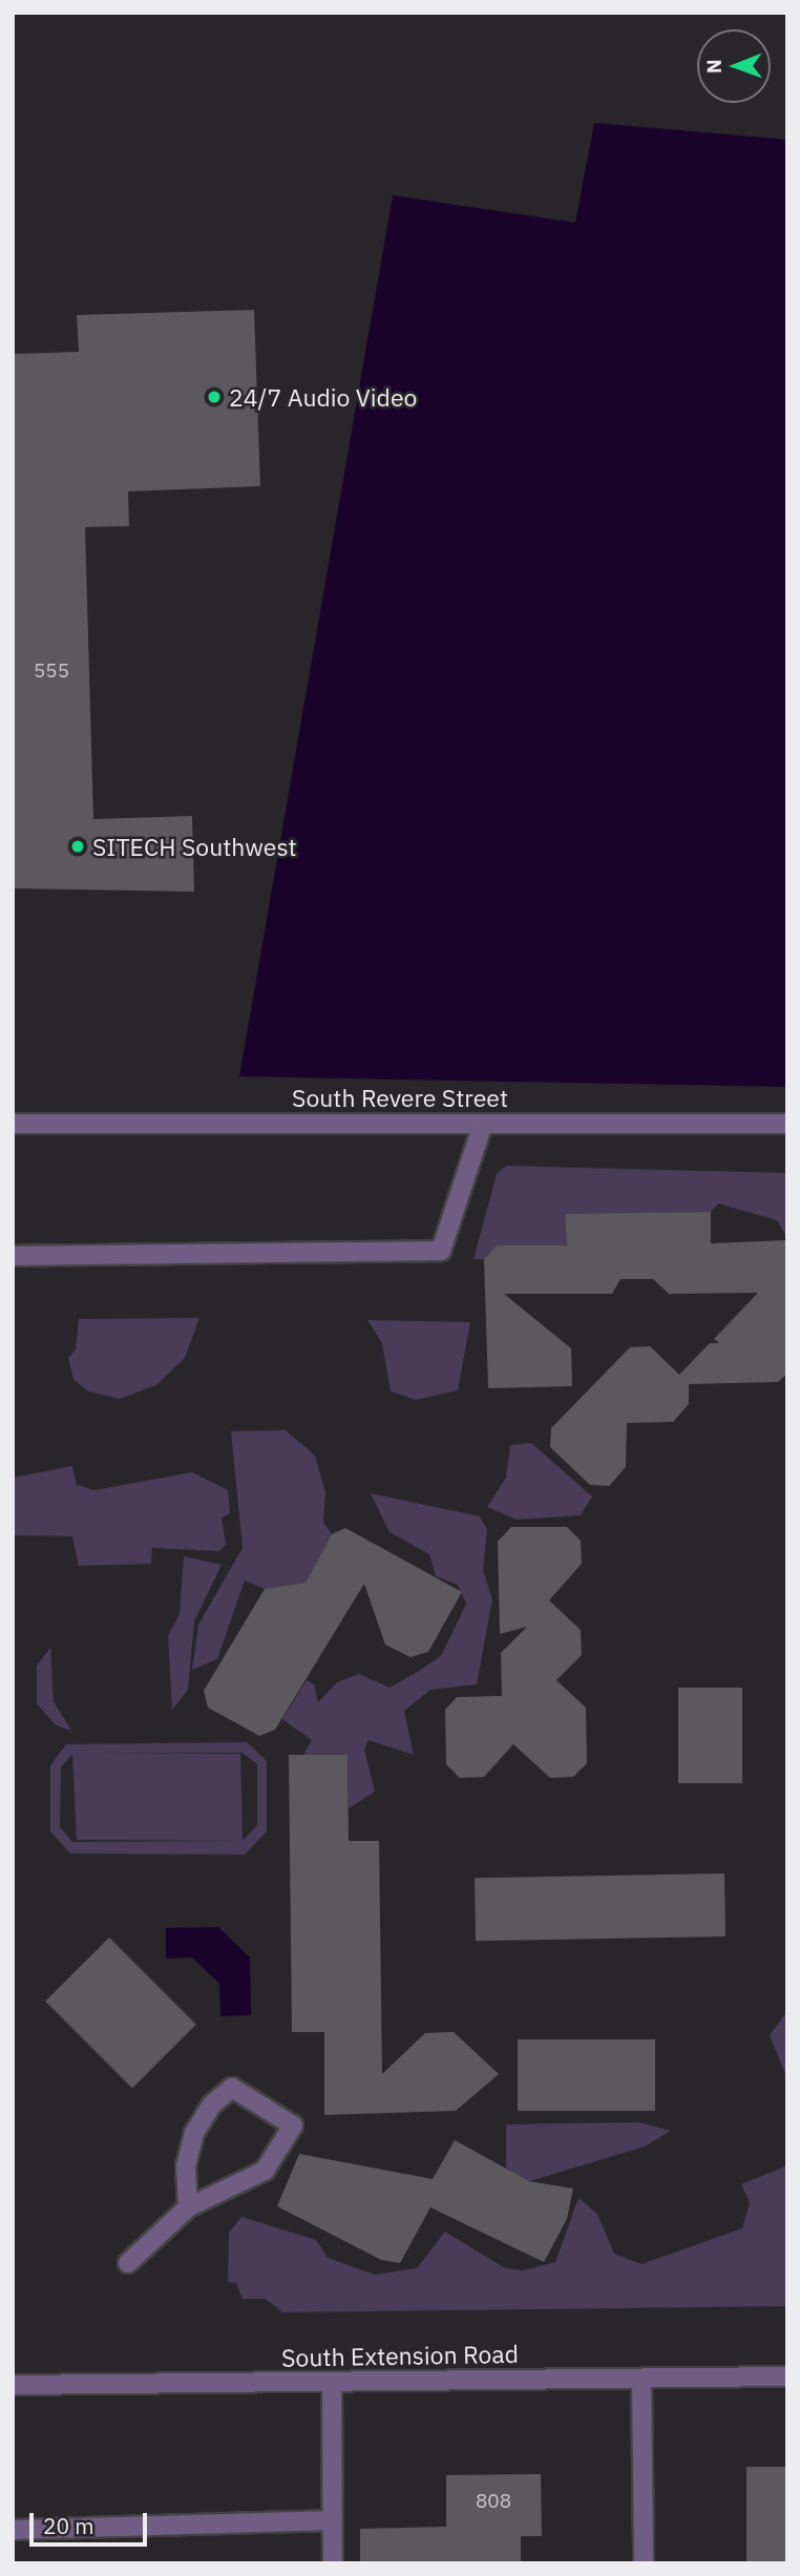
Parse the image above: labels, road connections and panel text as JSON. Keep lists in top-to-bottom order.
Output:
{
  "streets": {
    "street": ["South Revere Street", "South Extension Road"]
  },
  "places": ["24/7 Audio Video", "SITECH Southwest"],
  "house_numbers": ["555", "808"],
  "scale_bar": "20 m",
  "north": "left"
}
